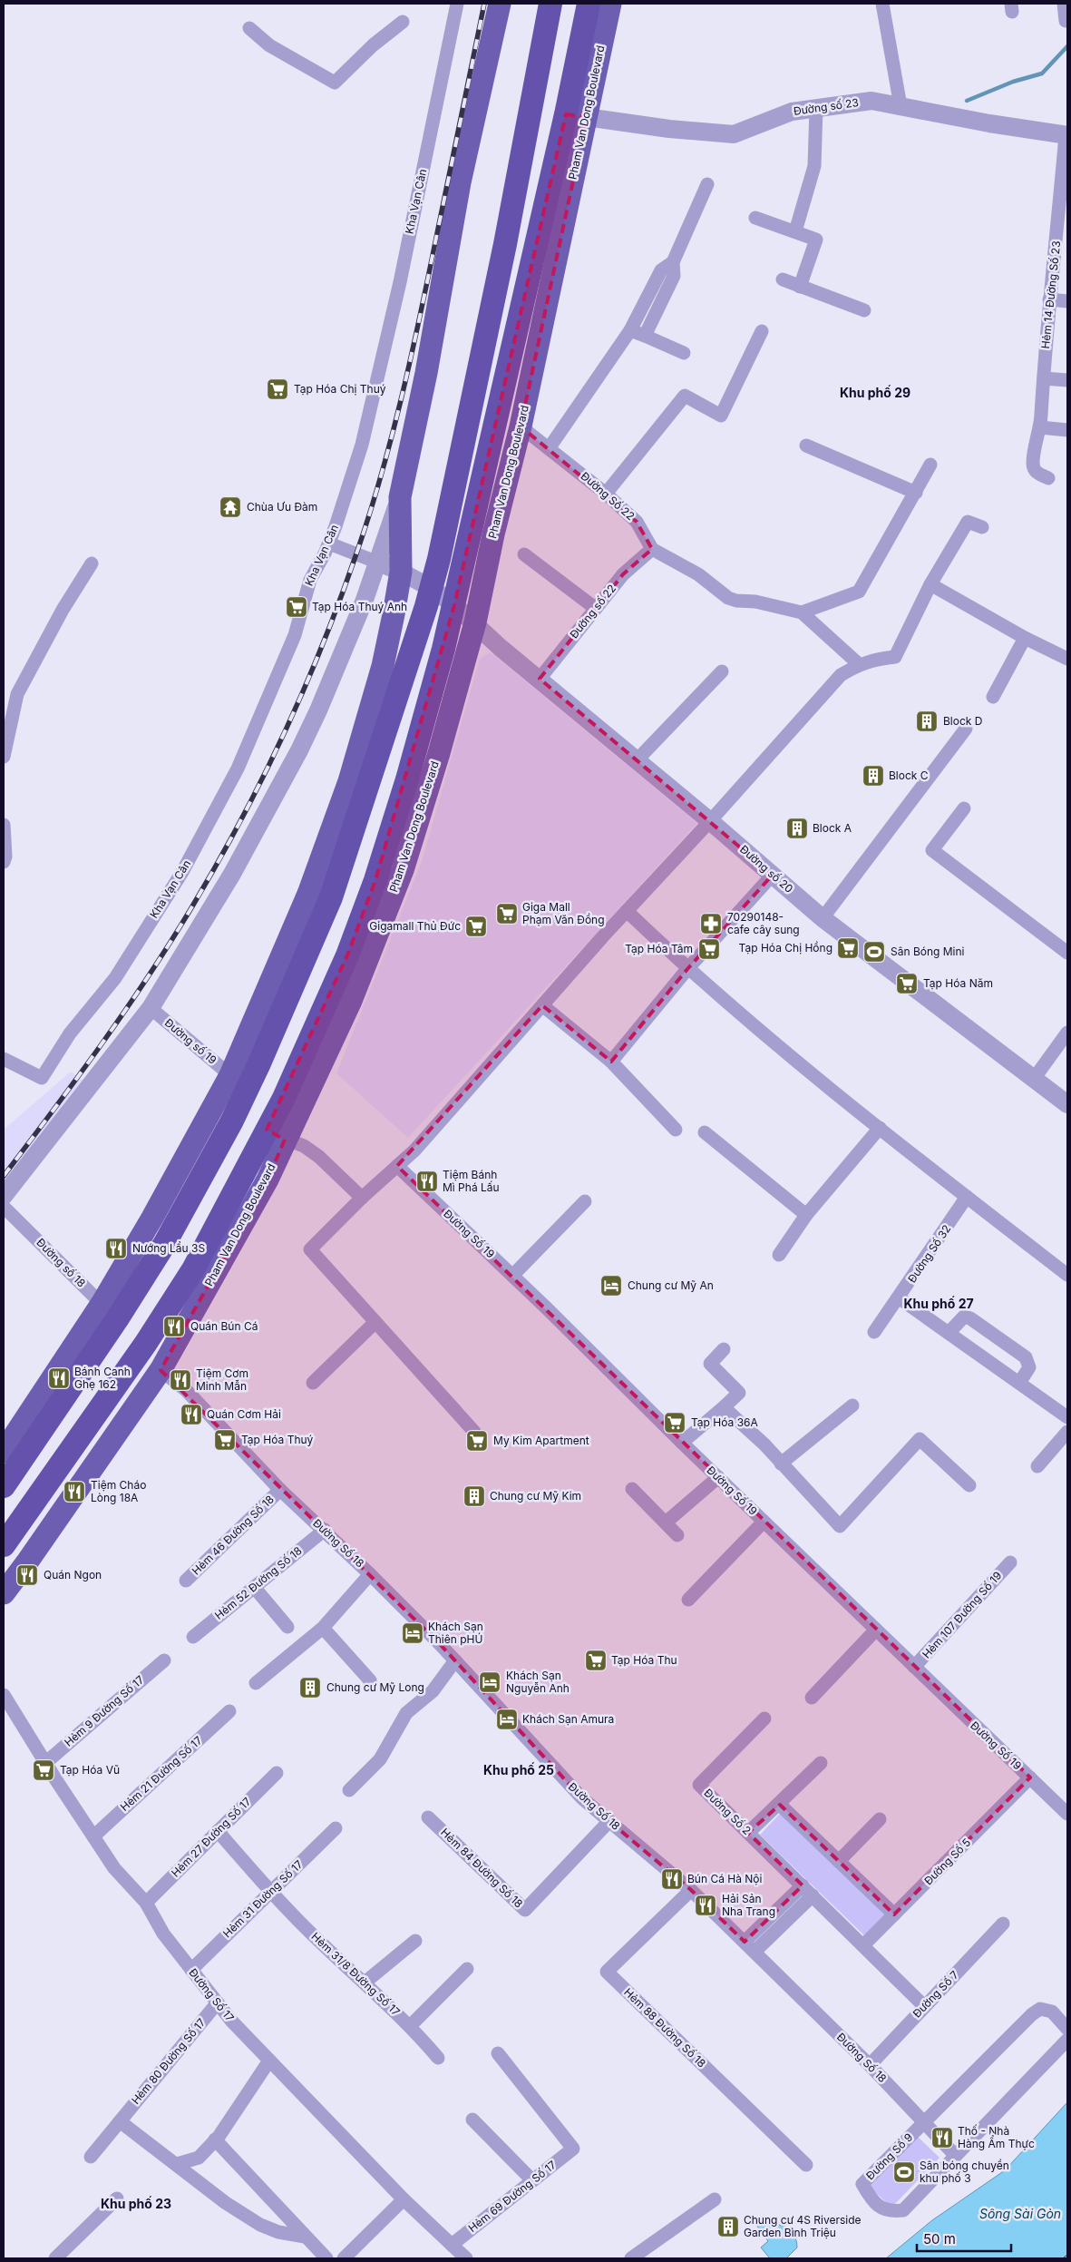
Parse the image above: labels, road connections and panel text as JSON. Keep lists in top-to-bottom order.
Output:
{
  "streets": {
    "highway": ["Pham Van Dong Boulevard"],
    "street": [
      "Đường số 23",
      "Kha Vạn Cân",
      "Hẻm 14 Đường Số 23",
      "Đường Số 22",
      "Đường số 22",
      "Đường số 20",
      "Đường số 19",
      "Đường Số 19",
      "Đường Số 32",
      "Đường số 18",
      "Hẻm 46 Đường Số 18",
      "Đường Số 18",
      "Hẻm 52 Đường Số 18",
      "Hẻm 107 Đường Số 19",
      "Hẻm 9 Đường Số 17",
      "Hẻm 21 Đường Số 17",
      "Đường Số 2",
      "Hẻm 27 Đường Số 17",
      "Đường Số 5",
      "Hẻm 84 Đường Số 18",
      "Hẻm 31 Đường Số 17",
      "Hẻm 31/8 Đường Số 17",
      "Đường Số 7",
      "Đường Số 17",
      "Hẻm 88 Đường Số 18",
      "Hẻm 80 Đường Số 17",
      "Đường Số 9",
      "Hẻm 69 Đường Số 17"
    ]
  },
  "crossings": [
    ["Đường số 23", "Pham Van Dong Boulevard"],
    ["Đường số 23", "Hẻm 14 Đường Số 23"],
    ["Pham Van Dong Boulevard", "Đường Số 22"],
    ["Pham Van Dong Boulevard", "Đường số 20"],
    ["Pham Van Dong Boulevard", "Đường Số 18"],
    ["Đường Số 22", "Đường số 22"],
    ["Đường số 22", "Đường số 20"],
    ["Đường Số 19", "Hẻm 107 Đường Số 19"],
    ["Đường Số 19", "Đường Số 5"],
    ["Hẻm 46 Đường Số 18", "Đường Số 18"],
    ["Đường Số 18", "Hẻm 52 Đường Số 18"],
    ["Đường Số 18", "Hẻm 84 Đường Số 18"],
    ["Đường Số 18", "Đường Số 7"],
    ["Đường Số 18", "Hẻm 88 Đường Số 18"],
    ["Đường Số 18", "Đường Số 9"],
    ["Hẻm 9 Đường Số 17", "Đường Số 17"],
    ["Hẻm 21 Đường Số 17", "Đường Số 17"],
    ["Đường Số 2", "Đường Số 5"],
    ["Đường Số 2", "Đường Số 7"],
    ["Hẻm 27 Đường Số 17", "Hẻm 31/8 Đường Số 17"],
    ["Hẻm 27 Đường Số 17", "Đường Số 17"],
    ["Hẻm 31 Đường Số 17", "Hẻm 31/8 Đường Số 17"],
    ["Hẻm 31 Đường Số 17", "Đường Số 17"],
    ["Đường Số 17", "Hẻm 80 Đường Số 17"],
    ["Đường Số 17", "Hẻm 69 Đường Số 17"]
  ],
  "districts": [
    "Khu phố 29",
    "Khu phố 27",
    "Khu phố 25",
    "Khu phố 23"
  ],
  "water": ["Sông Sài Gòn"],
  "places": {
    "supermarket": [
      "Tạp Hóa Chị Thuý",
      "Tạp Hóa Thuý Anh",
      "Giga Mall Phạm Văn Đồng",
      "Gigamall Thủ Đức",
      "Tạp Hóa Chị Hồng",
      "Tạp Hóa Tâm",
      "Tạp Hóa Năm",
      "Tạp Hóa 36A",
      "Tạp Hóa Thuý",
      "My Kim Apartment",
      "Tạp Hóa Thu",
      "Tạp Hóa Vũ"
    ],
    "temple": ["Chùa Ưu Đàm"],
    "building": [
      "Block D",
      "Block C",
      "Block A",
      "Chung cư Mỹ Kim",
      "Chung cư Mỹ Long",
      "Chung cư 4S Riverside Garden Bình Triệu"
    ],
    "pharmacy": ["70290148- cafe cây sung"],
    "sports": ["Sân Bóng Mini", "Sân bóng chuyền khu phố 3"],
    "restaurant": [
      "Tiệm Bánh Mì Phá Lấu",
      "Nướng Lẩu 3S",
      "Quán Bún Cá",
      "Bánh Canh Ghẹ 162",
      "Tiệm Cơm Minh Mẫn",
      "Quán Cơm Hải",
      "Tiệm Cháo Lòng 18A",
      "Quán Ngon",
      "Bún Cá Hà Nội",
      "Hải Sản Nha Trang",
      "Thố - Nhà Hàng Ẩm Thực"
    ],
    "hotel": [
      "Chung cư Mỹ An",
      "Khách Sạn Thiên pHÚ",
      "Khách Sạn Nguyễn Anh",
      "Khách Sạn Amura"
    ]
  },
  "scale_bar": "50 m"
}
